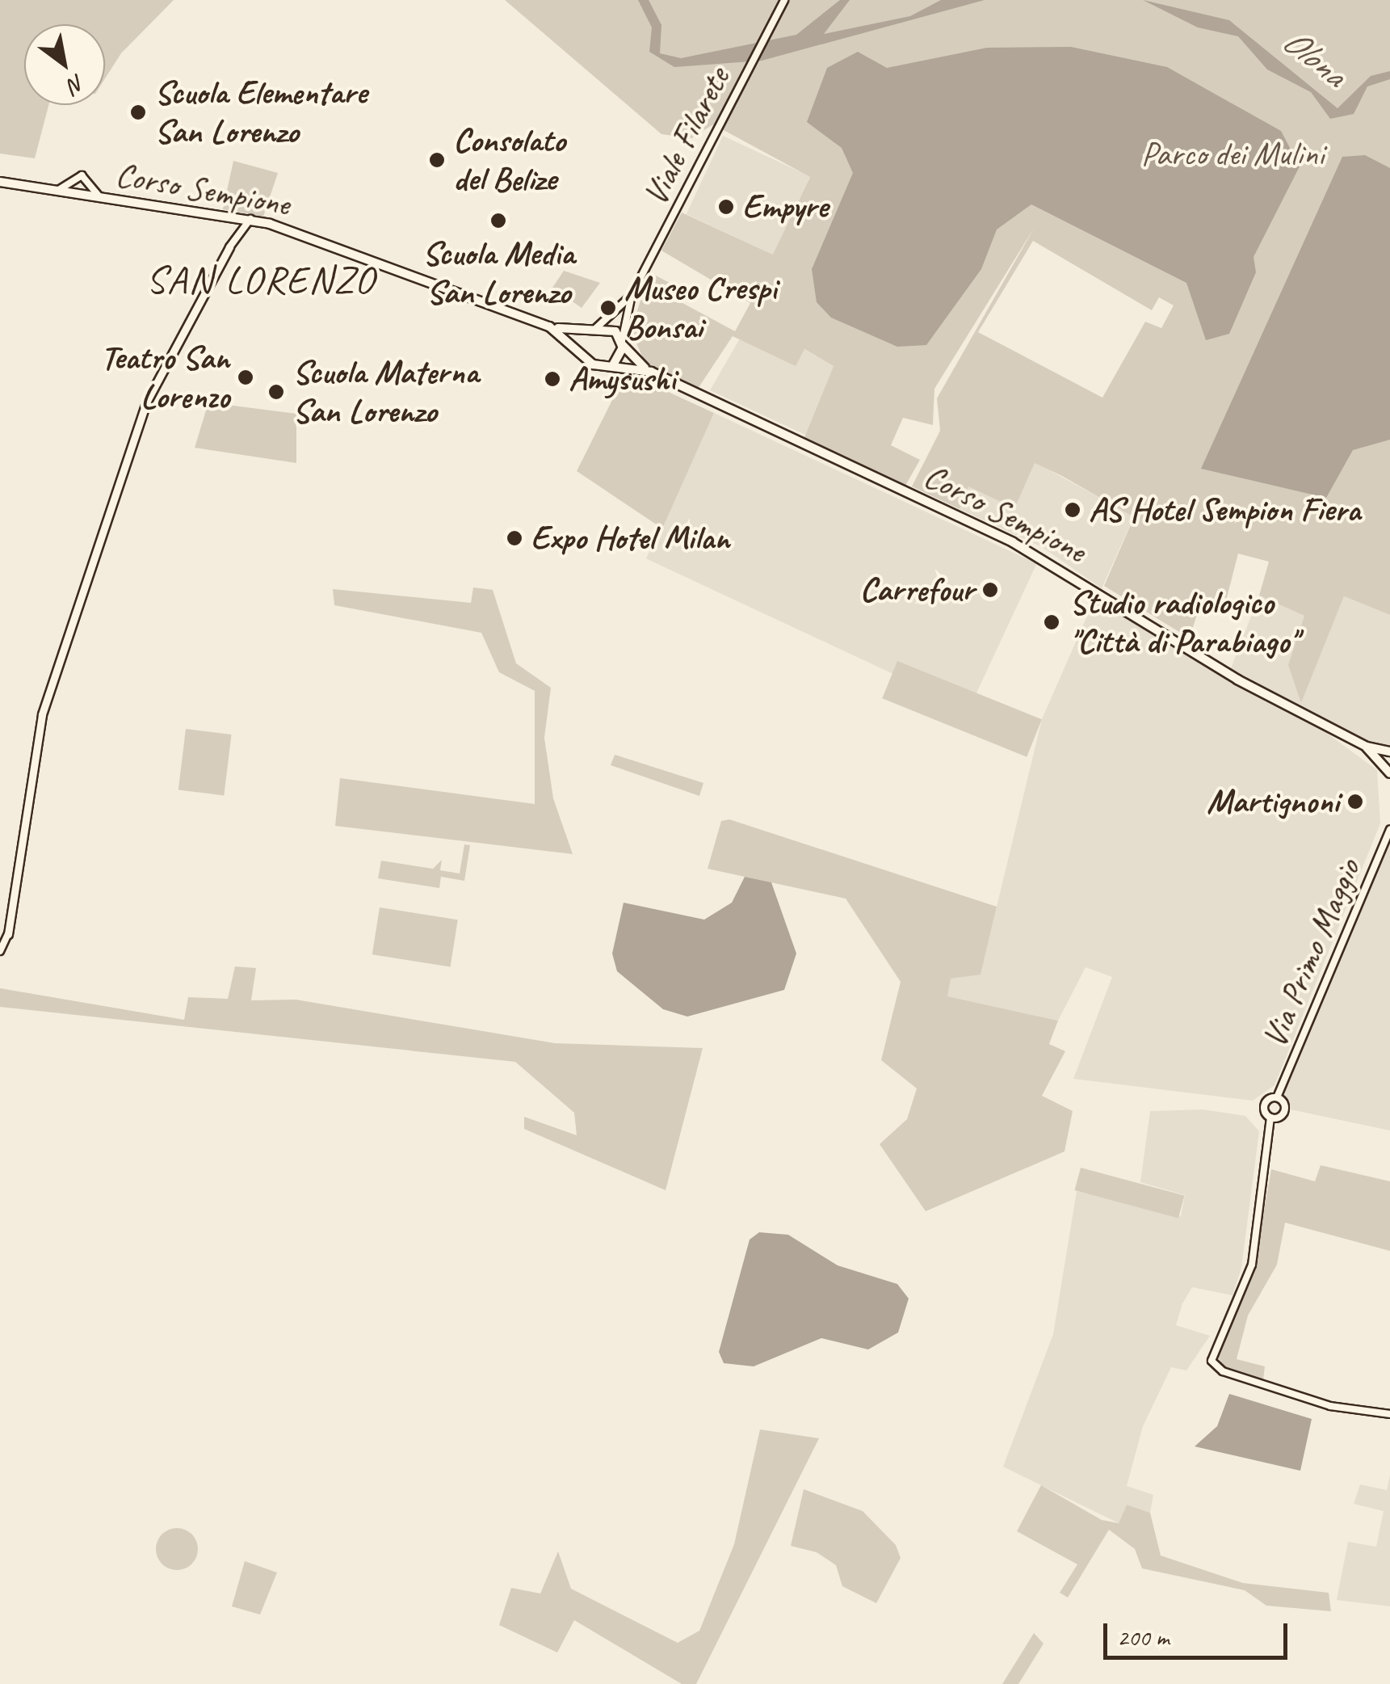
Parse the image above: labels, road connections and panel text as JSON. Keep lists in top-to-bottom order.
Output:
{
  "streets": {
    "main road": ["Corso Sempione"],
    "street": ["Viale Filarete", "Via Primo Maggio"]
  },
  "crossings": [
    ["Viale Filarete", "Corso Sempione"]
  ],
  "districts": ["SAN LORENZO"],
  "water": ["Olona"],
  "parks": ["Parco dei Mulini"],
  "places": [
    "Scuola Elementare San Lorenzo",
    "Consolato del Belize",
    "Empyre",
    "Scuola Media San Lorenzo",
    "Museo Crespi Bonsai",
    "Teatro San Lorenzo",
    "Amysushi",
    "Scuola Materna San Lorenzo",
    "AS Hotel Sempion Fiera",
    "Expo Hotel Milan",
    "Carrefour",
    "Studio radiologico \"Città di Parabiago\"",
    "Martignoni"
  ],
  "scale_bar": "200 m",
  "north": "bottom right"
}
